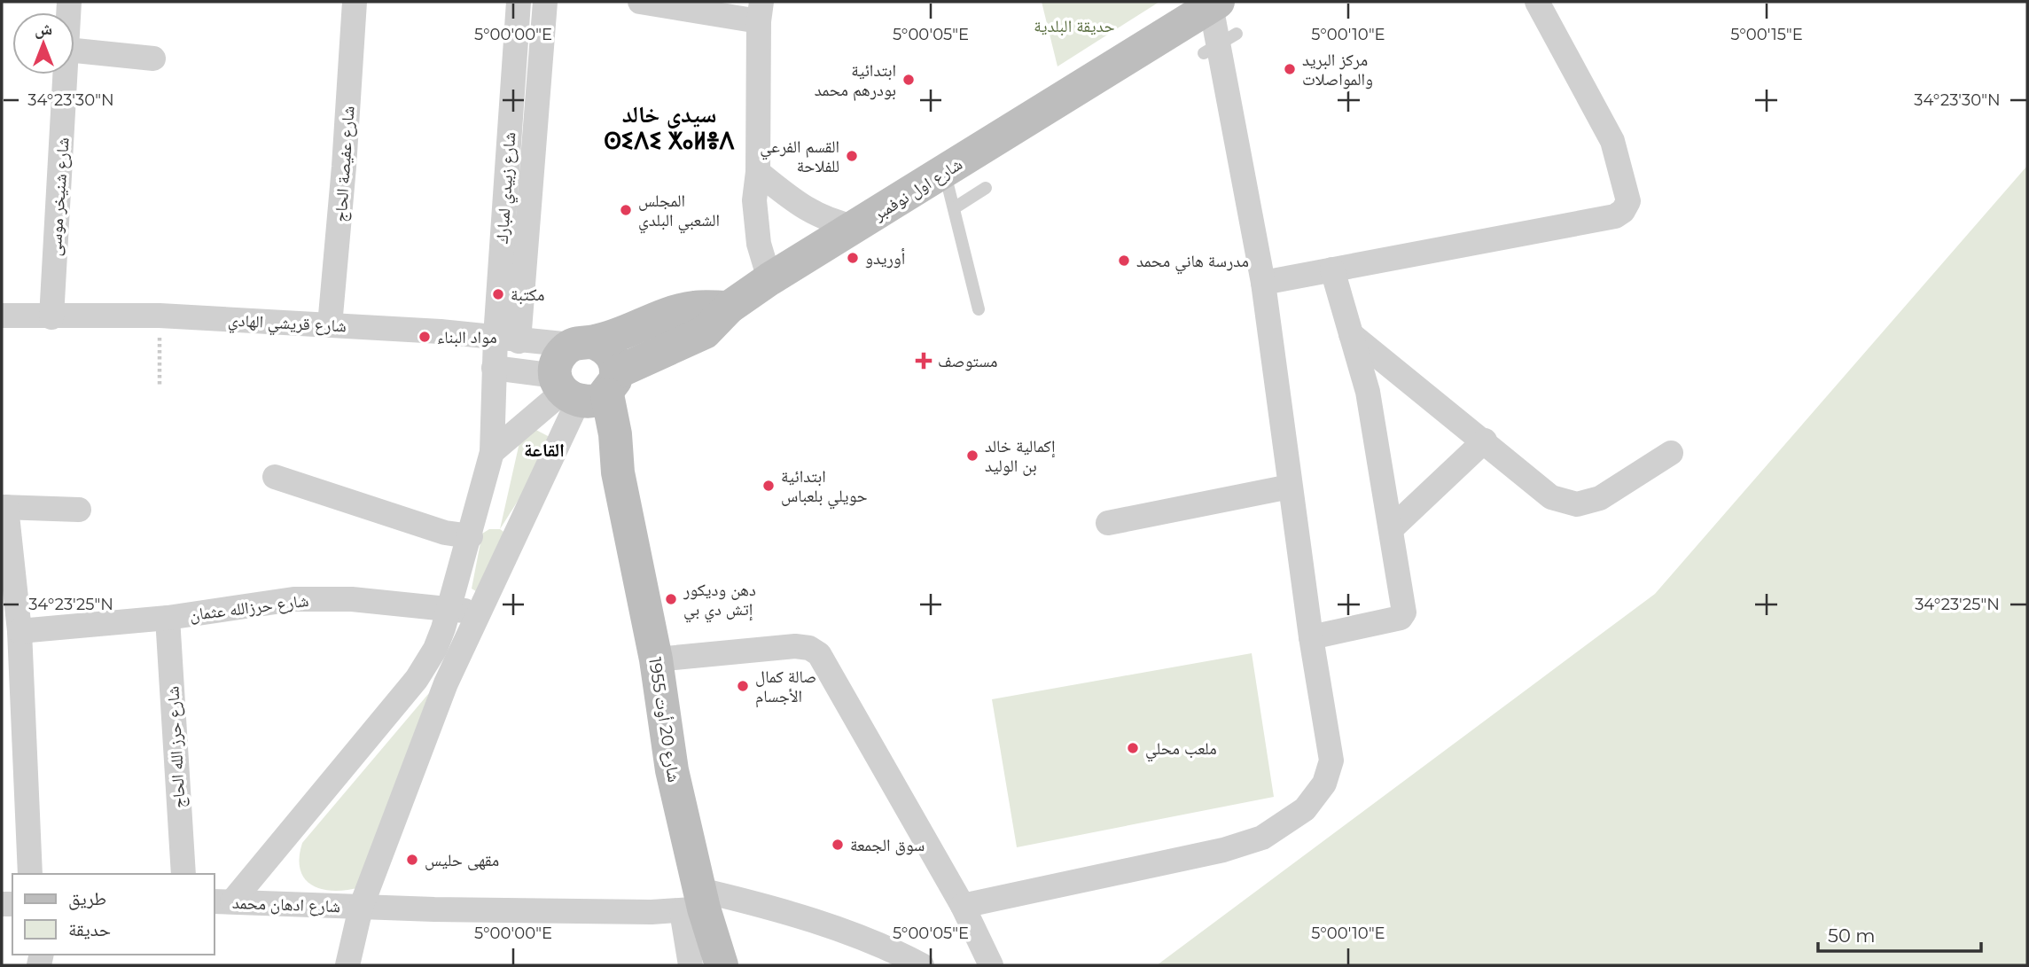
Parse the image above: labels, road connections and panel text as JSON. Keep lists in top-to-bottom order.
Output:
{
  "streets": {
    "main road": ["شارع اول نوفمبر", "شارع 20 أوت 1955"],
    "street": [
      "شارع عفيصة الحاج",
      "شارع زبيدي لمبارك",
      "شارع شنيخر موسى",
      "شارع قريشي الهادي",
      "شارع حرزالله عثمان",
      "شارع حرز الله الحاج",
      "شارع ادهان محمد"
    ]
  },
  "crossings": [
    ["شارع عفيصة الحاج", "شارع قريشي الهادي"],
    ["شارع زبيدي لمبارك", "شارع قريشي الهادي"],
    ["شارع اول نوفمبر", "شارع 20 أوت 1955"],
    ["شارع شنيخر موسى", "شارع قريشي الهادي"],
    ["شارع قريشي الهادي", "شارع 20 أوت 1955"],
    ["شارع حرزالله عثمان", "شارع حرز الله الحاج"],
    ["شارع 20 أوت 1955", "شارع ادهان محمد"]
  ],
  "districts": ["سيدي خالد ⵙⵉⴷⵉ ⵅⴰⵍⴻⴷ", "القاعة"],
  "parks": ["حديقة البلدية"],
  "places": {
    "other": [
      "مركز البريد والمواصلات",
      "ابتدائية بودرهم محمد",
      "القسم الفرعي للفلاحة",
      "المجلس الشعبي البلدي",
      "أوريدو",
      "مدرسة هاني محمد",
      "مكتبة",
      "مواد البناء",
      "إكمالية خالد بن الوليد",
      "ابتدائية حويلي بلعباس",
      "دهن وديكور إتش دي بي",
      "صالة كمال الأجسام",
      "ملعب محلي",
      "سوق الجمعة",
      "مقهى حليس"
    ],
    "health": ["مستوصف"]
  },
  "legend": ["طريق", "حديقة"],
  "scale_bar": "50 m",
  "north": "top",
  "coordinates": [
    "5°00'00\"E",
    "5°00'05\"E",
    "5°00'10\"E",
    "5°00'15\"E",
    "34°23'30\"N",
    "34°23'25\"N"
  ]
}
